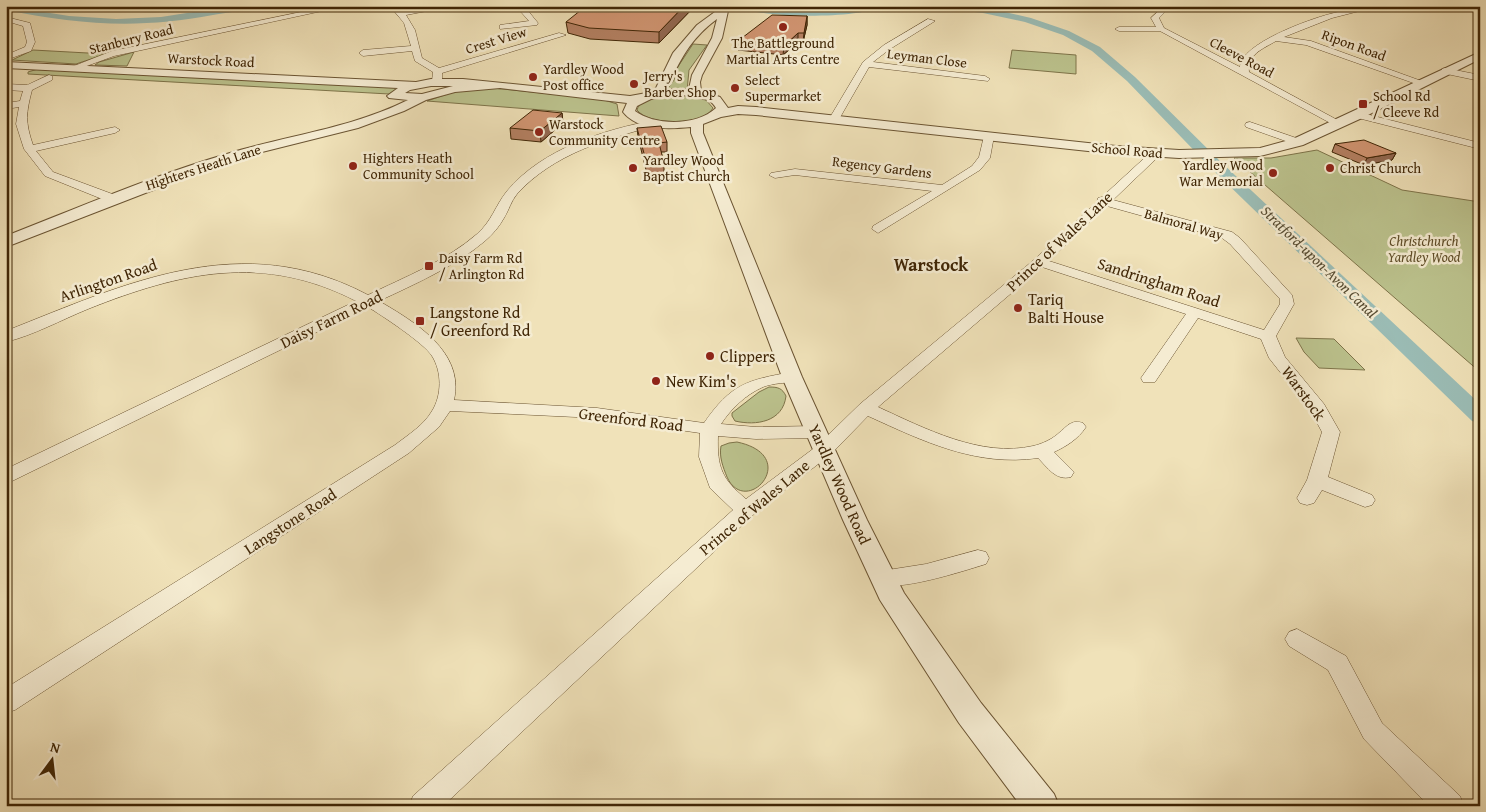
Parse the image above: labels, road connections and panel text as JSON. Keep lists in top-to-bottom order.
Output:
{
  "streets": {
    "street": [
      "Stanbury Road",
      "Crest View",
      "Ripon Road",
      "Cleeve Road",
      "Leyman Close",
      "Warstock Road",
      "School Road",
      "Highters Heath Lane",
      "Regency Gardens",
      "Balmoral Way",
      "Prince of Wales Lane",
      "Arlington Road",
      "Sandringham Road",
      "Daisy Farm Road",
      "Warstock",
      "Greenford Road",
      "Yardley Wood Road",
      "Langstone Road"
    ]
  },
  "crossings": [
    ["Stanbury Road", "Warstock Road"],
    ["Crest View", "Highters Heath Lane"],
    ["Ripon Road", "School Road"],
    ["Cleeve Road", "School Road"],
    ["Warstock Road", "Highters Heath Lane"],
    ["School Road", "Regency Gardens"],
    ["School Road", "Prince of Wales Lane"],
    ["School Road", "Yardley Wood Road"],
    ["Balmoral Way", "Prince of Wales Lane"],
    ["Balmoral Way", "Sandringham Road"],
    ["Balmoral Way", "Warstock"],
    ["Prince of Wales Lane", "Sandringham Road"],
    ["Prince of Wales Lane", "Greenford Road"],
    ["Prince of Wales Lane", "Yardley Wood Road"],
    ["Arlington Road", "Daisy Farm Road"],
    ["Arlington Road", "Langstone Road"],
    ["Sandringham Road", "Warstock"],
    ["Daisy Farm Road", "Langstone Road"],
    ["Greenford Road", "Yardley Wood Road"],
    ["Greenford Road", "Langstone Road"]
  ],
  "districts": ["Warstock"],
  "water": ["Stratford-upon-Avon Canal"],
  "parks": ["Christchurch Yardley Wood"],
  "places": {
    "other": [
      "The Battleground Martial Arts Centre",
      "Yardley Wood Post office",
      "Jerry's Barber Shop",
      "Select Supermarket",
      "Warstock Community Centre",
      "Highters Heath Community School",
      "Yardley Wood Baptist Church",
      "Christ Church",
      "Yardley Wood War Memorial",
      "Tariq Balti House",
      "Clippers",
      "New Kim's"
    ],
    "transit": ["School Rd / Cleeve Rd", "Daisy Farm Rd / Arlington Rd", "Langstone Rd / Greenford Rd"]
  },
  "north": "top"
}
